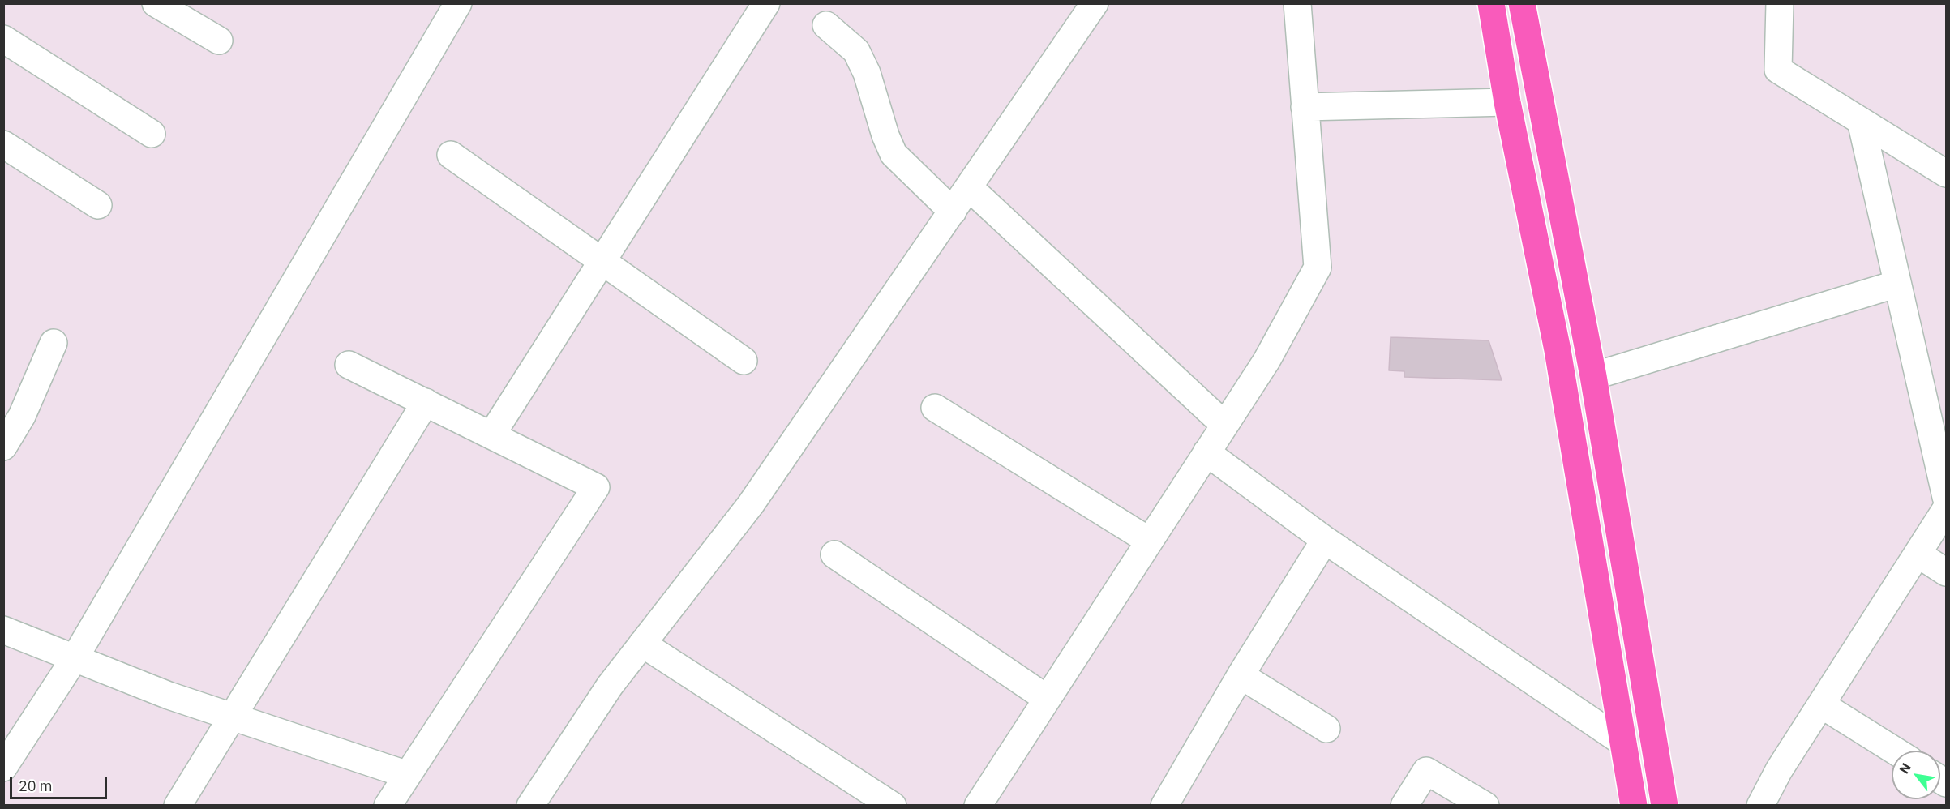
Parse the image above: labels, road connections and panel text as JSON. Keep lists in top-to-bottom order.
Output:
{
  "scale_bar": "20 m",
  "north": "top left"
}
